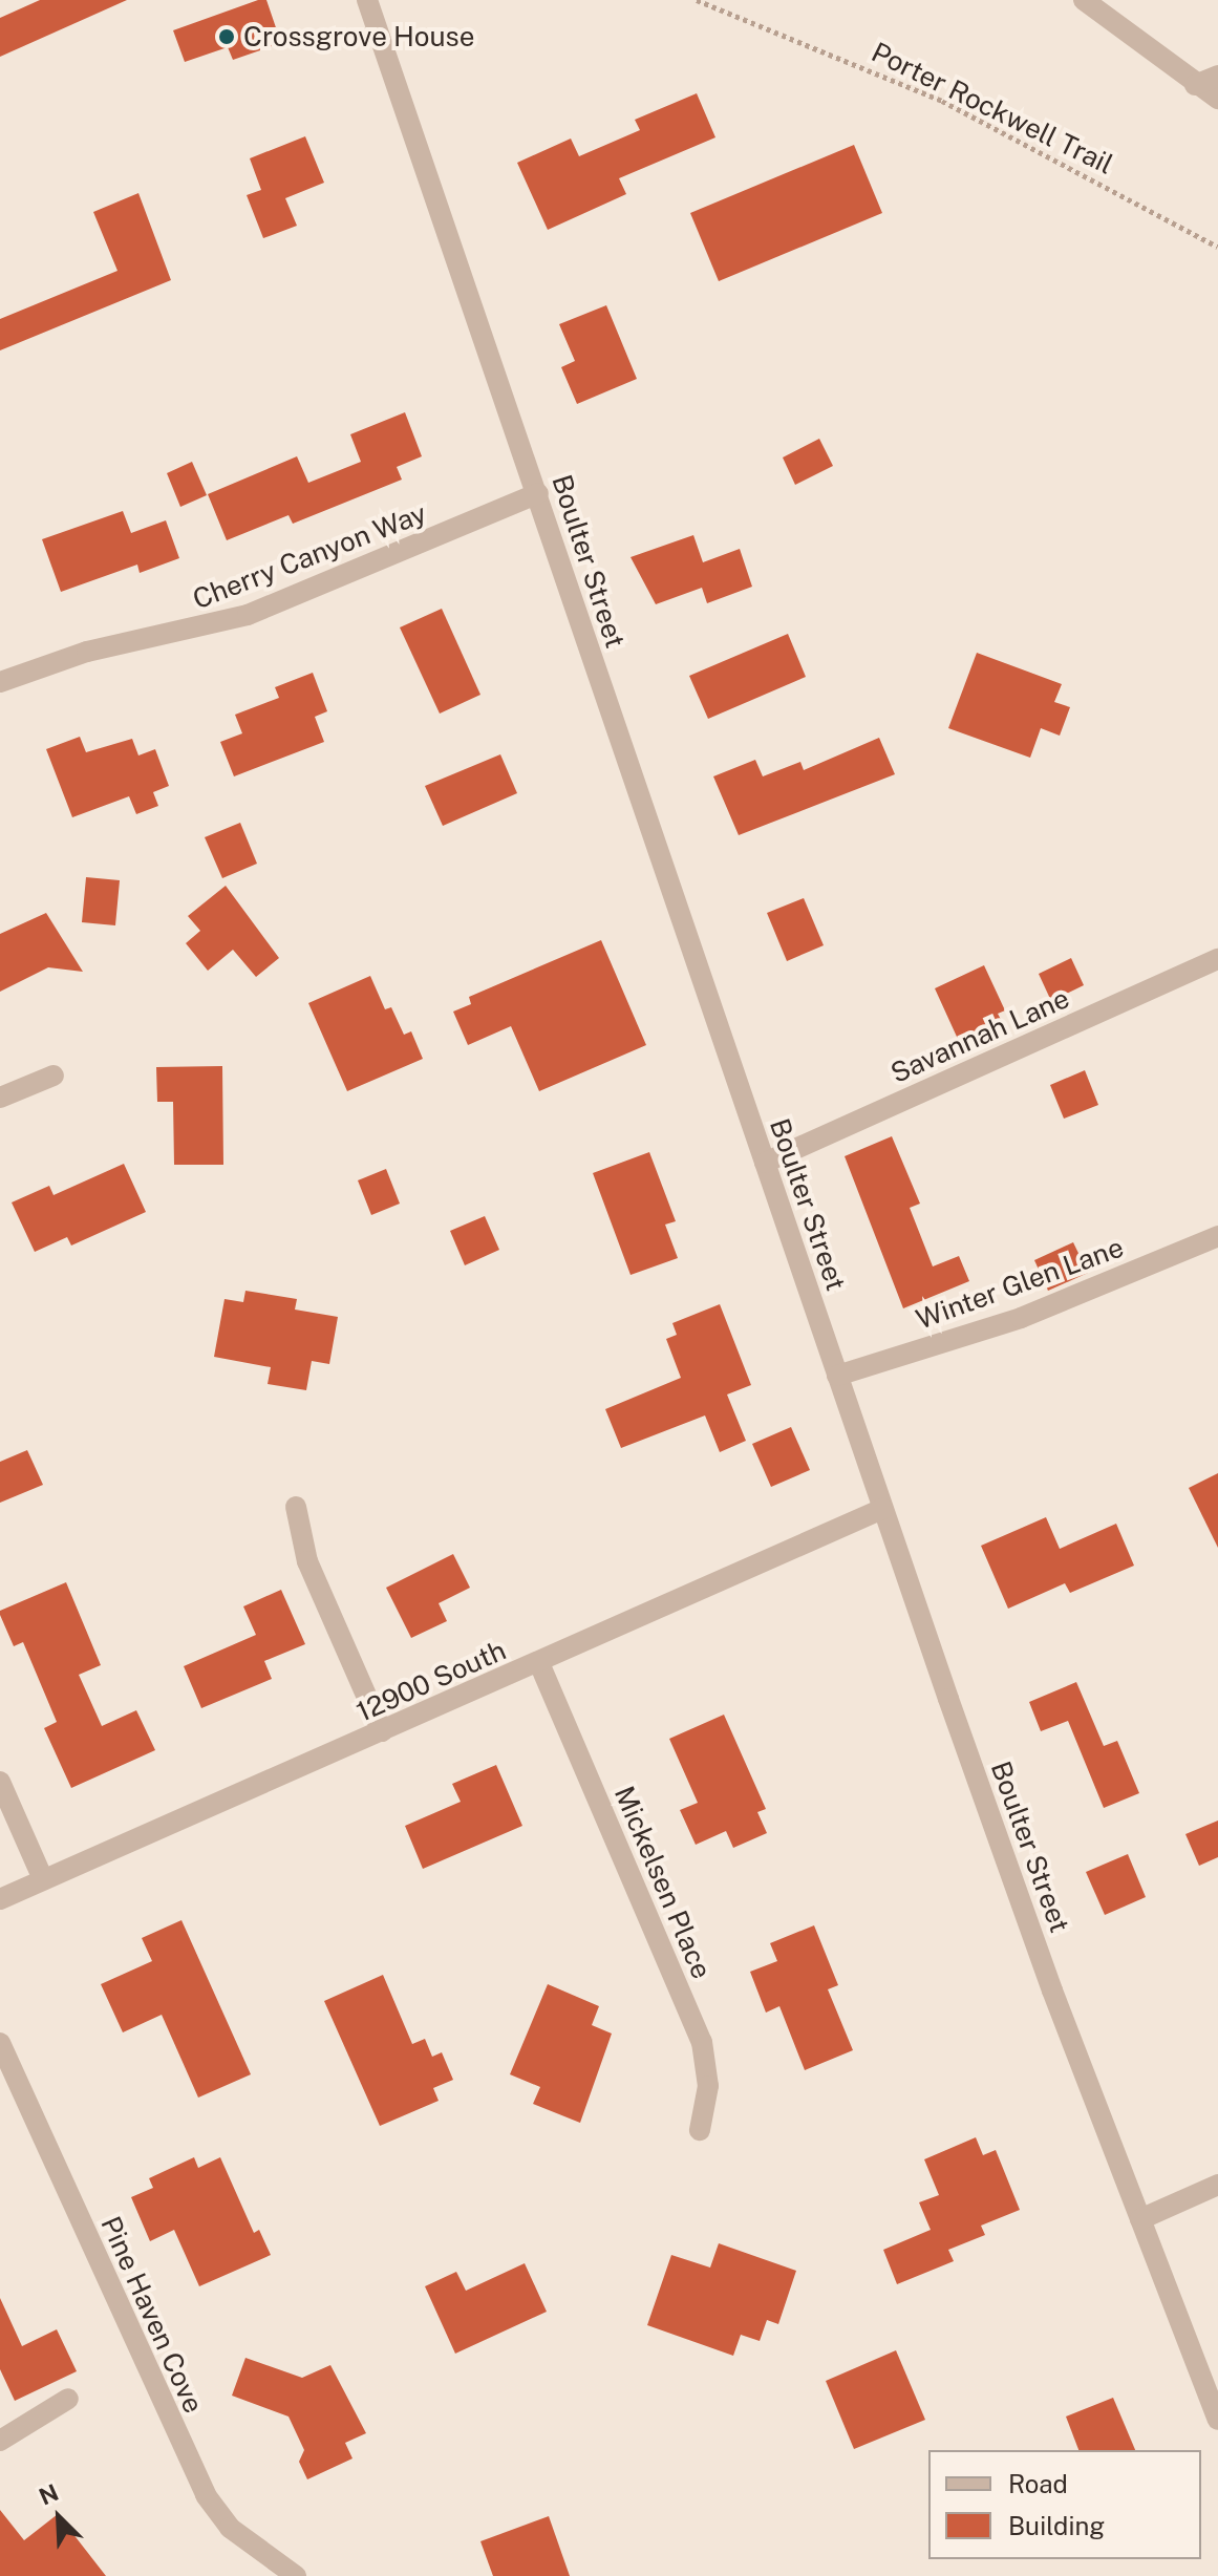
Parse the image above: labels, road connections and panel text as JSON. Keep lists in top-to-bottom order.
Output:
{
  "streets": {
    "street": [
      "Cherry Canyon Way",
      "Boulter Street",
      "Savannah Lane",
      "Winter Glen Lane",
      "12900 South",
      "Mickelsen Place",
      "Pine Haven Cove"
    ],
    "path": ["Porter Rockwell Trail"]
  },
  "crossings": [
    ["Cherry Canyon Way", "Boulter Street"],
    ["Boulter Street", "Savannah Lane"],
    ["Boulter Street", "Winter Glen Lane"],
    ["Boulter Street", "12900 South"],
    ["12900 South", "Mickelsen Place"]
  ],
  "places": ["Crossgrove House"],
  "legend": ["Road", "Building"],
  "north": "top left"
}
